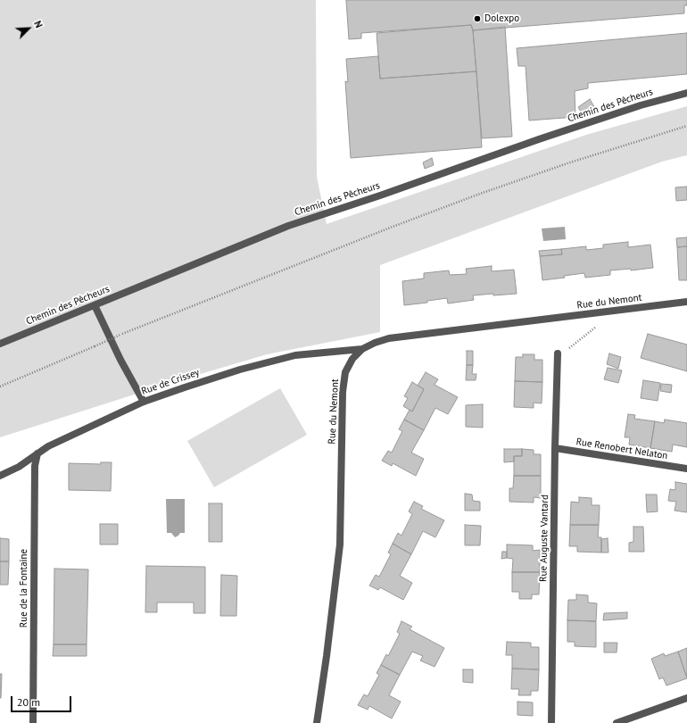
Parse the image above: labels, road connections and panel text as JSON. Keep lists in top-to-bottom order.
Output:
{
  "streets": {
    "street": [
      "Chemin des Pêcheurs",
      "Rue du Nemont",
      "Rue de Crissey",
      "Rue Renobert Nelaton",
      "Rue Auguste Vantard",
      "Rue de la Fontaine"
    ]
  },
  "crossings": [
    ["Rue du Nemont", "Rue de Crissey"],
    ["Rue de Crissey", "Rue de la Fontaine"],
    ["Rue Renobert Nelaton", "Rue Auguste Vantard"]
  ],
  "places": ["Dolexpo"],
  "scale_bar": "20 m",
  "north": "top right"
}
